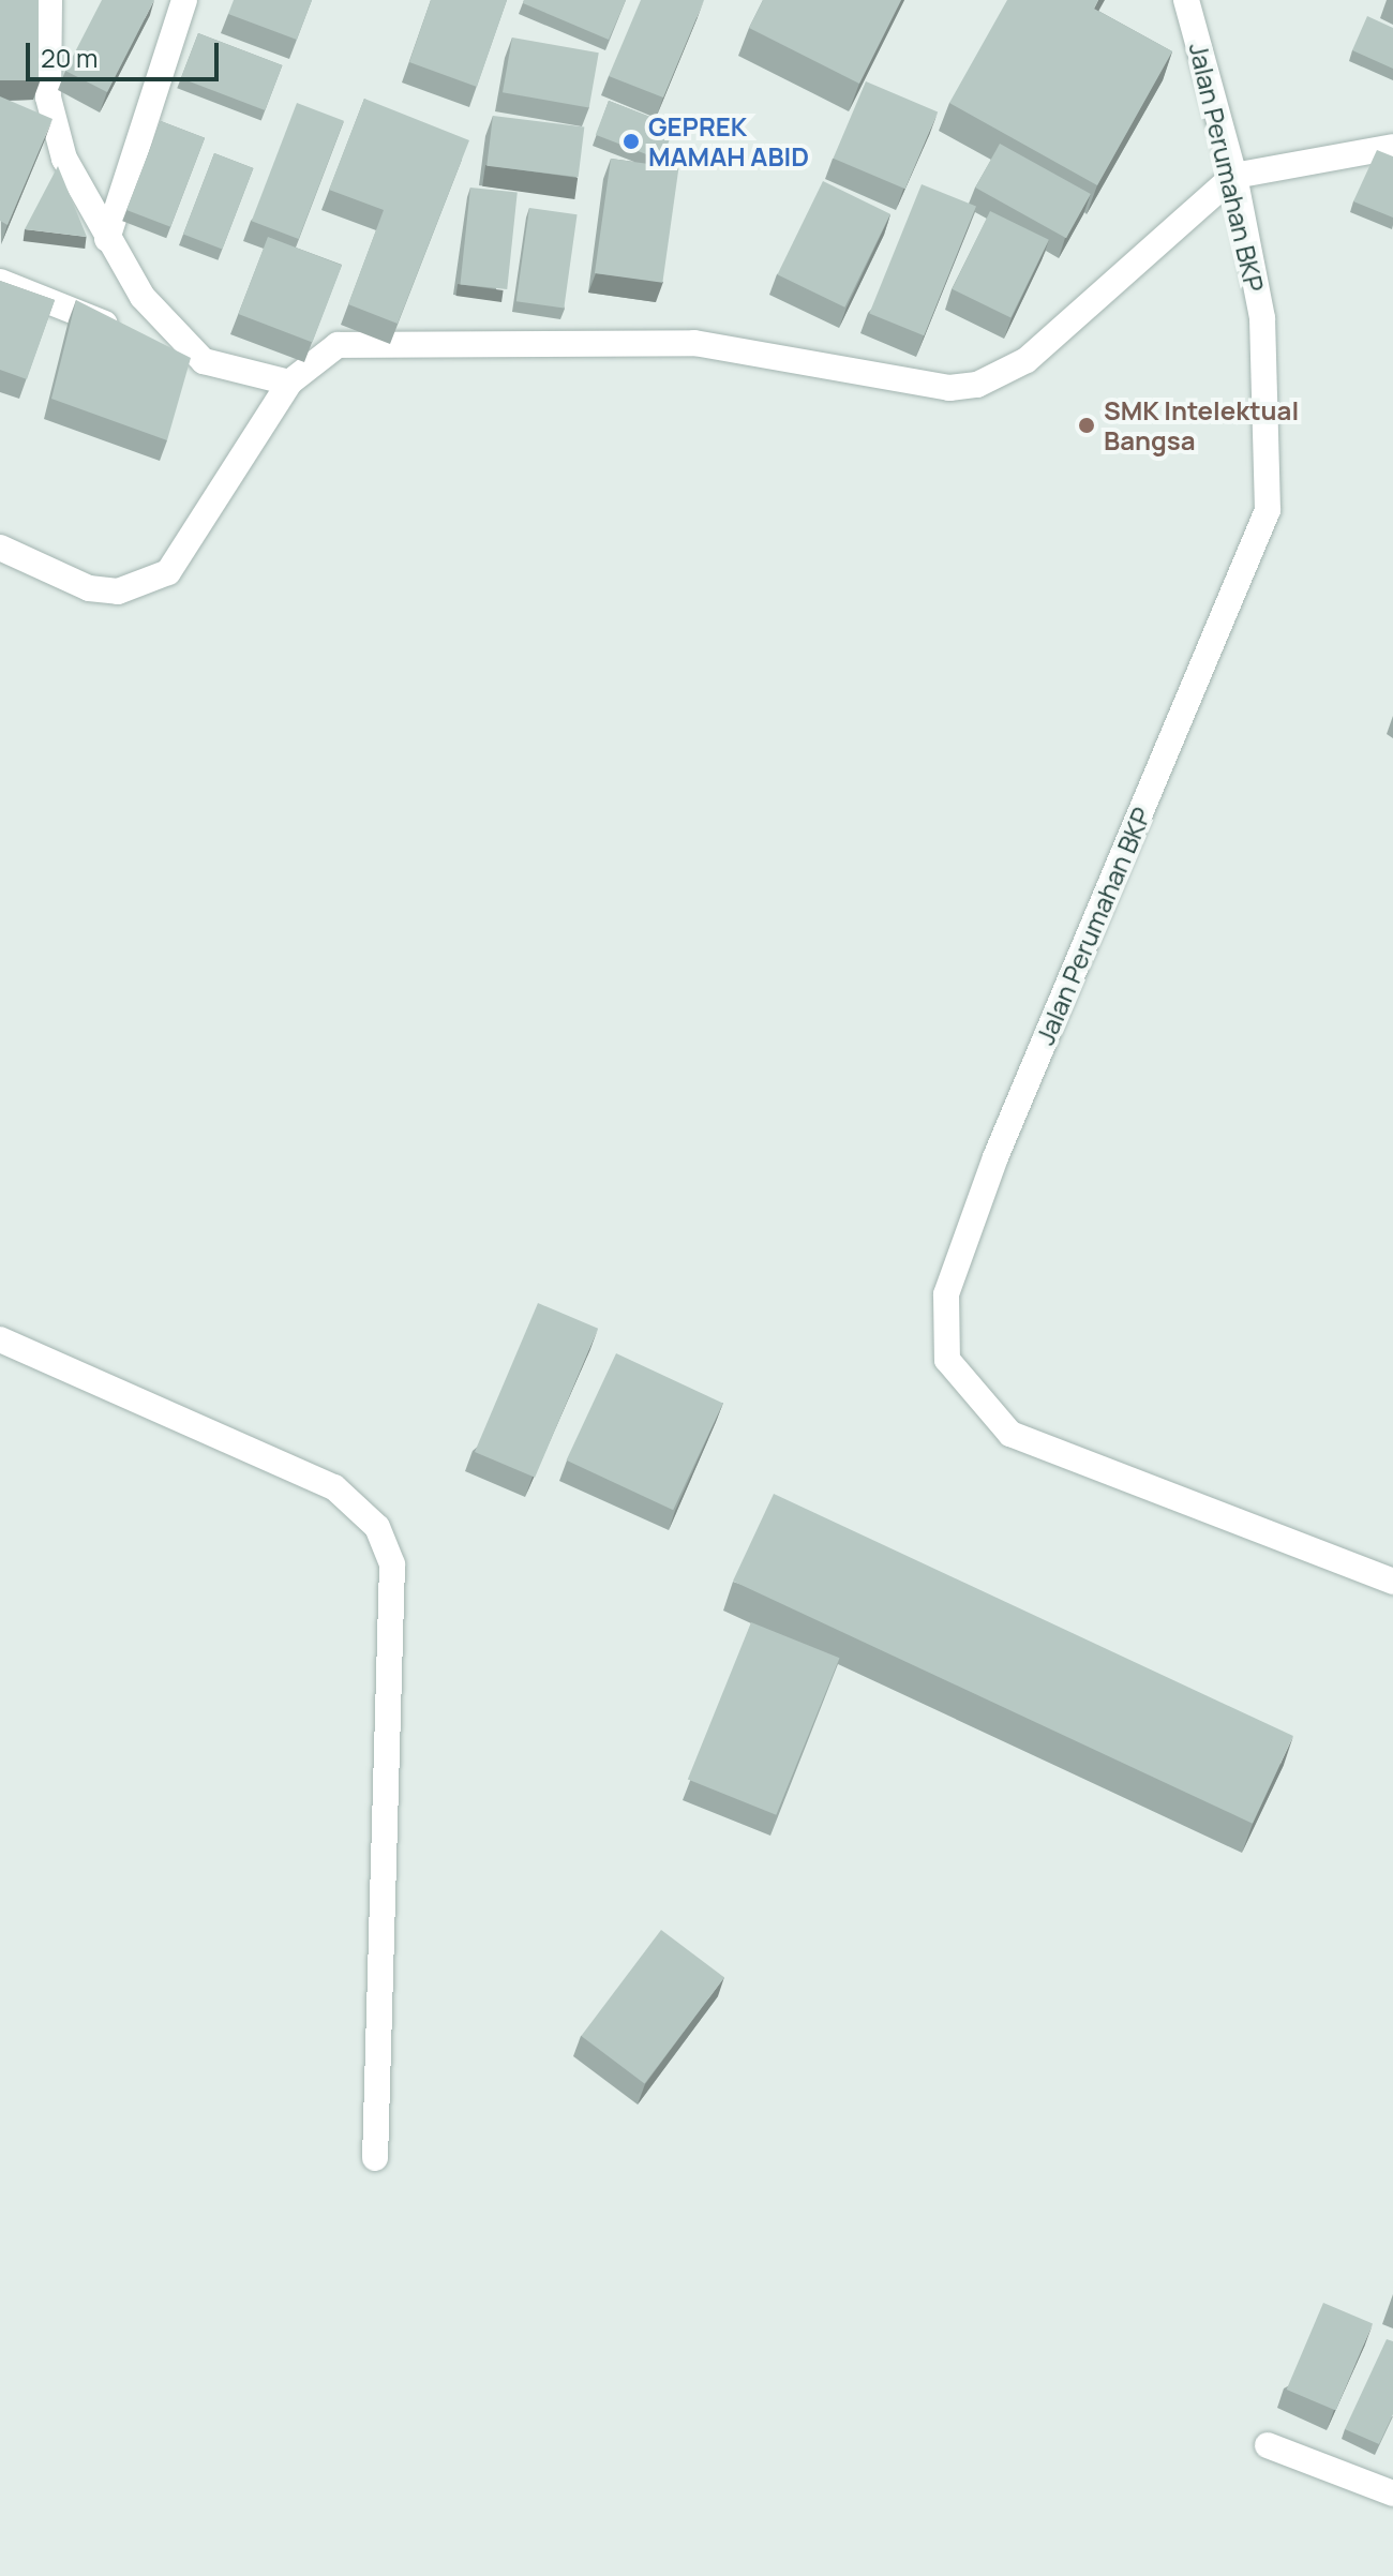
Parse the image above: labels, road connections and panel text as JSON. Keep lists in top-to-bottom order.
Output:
{
  "streets": {
    "street": ["Jalan Perumahan BKP"]
  },
  "places": ["GEPREK MAMAH ABID", "SMK Intelektual Bangsa"],
  "scale_bar": "20 m"
}
